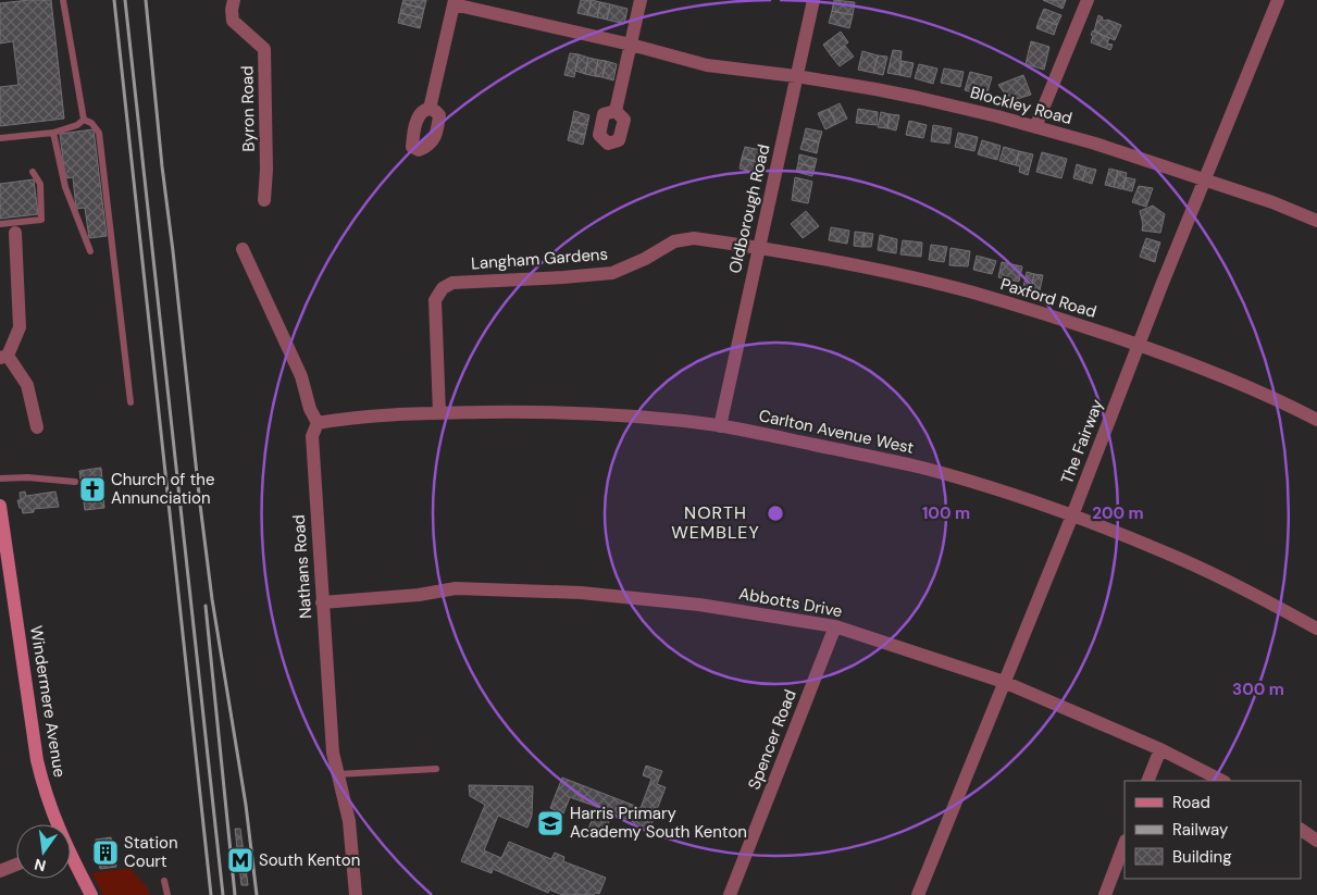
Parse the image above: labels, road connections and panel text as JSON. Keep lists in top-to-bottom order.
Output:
{
  "streets": {
    "street": [
      "Blockley Road",
      "Byron Road",
      "Oldborough Road",
      "Langham Gardens",
      "Paxford Road",
      "Carlton Avenue West",
      "The Fairway",
      "Nathans Road",
      "Abbotts Drive",
      "Windermere Avenue",
      "Spencer Road"
    ]
  },
  "crossings": [
    ["Blockley Road", "Oldborough Road"],
    ["Blockley Road", "The Fairway"],
    ["Oldborough Road", "Langham Gardens"],
    ["Oldborough Road", "Paxford Road"],
    ["Oldborough Road", "Carlton Avenue West"],
    ["Langham Gardens", "Paxford Road"],
    ["Langham Gardens", "Carlton Avenue West"],
    ["Paxford Road", "The Fairway"],
    ["Carlton Avenue West", "The Fairway"],
    ["Carlton Avenue West", "Nathans Road"],
    ["The Fairway", "Abbotts Drive"],
    ["Nathans Road", "Abbotts Drive"],
    ["Abbotts Drive", "Spencer Road"]
  ],
  "districts": ["NORTH WEMBLEY"],
  "places": {
    "church": ["Church of the Annunciation"],
    "school or university": ["Harris Primary Academy South Kenton"],
    "building": ["Station Court"],
    "metro station": ["South Kenton"]
  },
  "legend": ["Road", "Railway", "Building"],
  "north": "bottom",
  "rings": ["100 m", "200 m", "300 m"]
}
